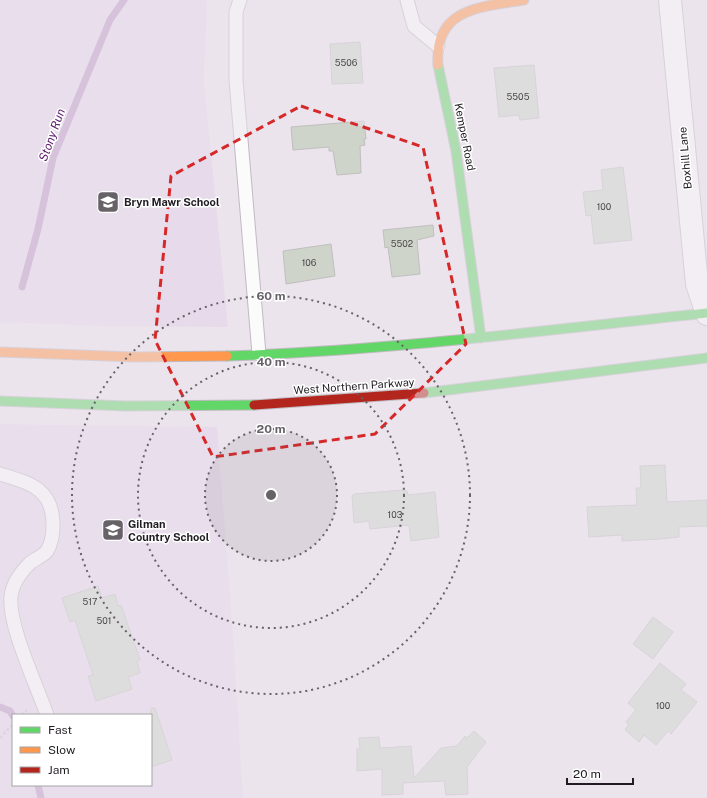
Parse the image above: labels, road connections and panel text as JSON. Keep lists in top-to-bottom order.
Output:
{
  "streets": {
    "main road": ["Kemper Road", "West Northern Parkway"],
    "street": ["Boxhill Lane"]
  },
  "water": ["Stony Run"],
  "places": {
    "school or university": ["Bryn Mawr School", "Gilman Country School"]
  },
  "house_numbers": [
    "5506",
    "5505",
    "100",
    "5502",
    "106",
    "103",
    "517",
    "501",
    "100"
  ],
  "legend": ["Fast", "Slow", "Jam"],
  "scale_bar": "20 m",
  "rings": ["60 m", "40 m", "20 m"]
}
